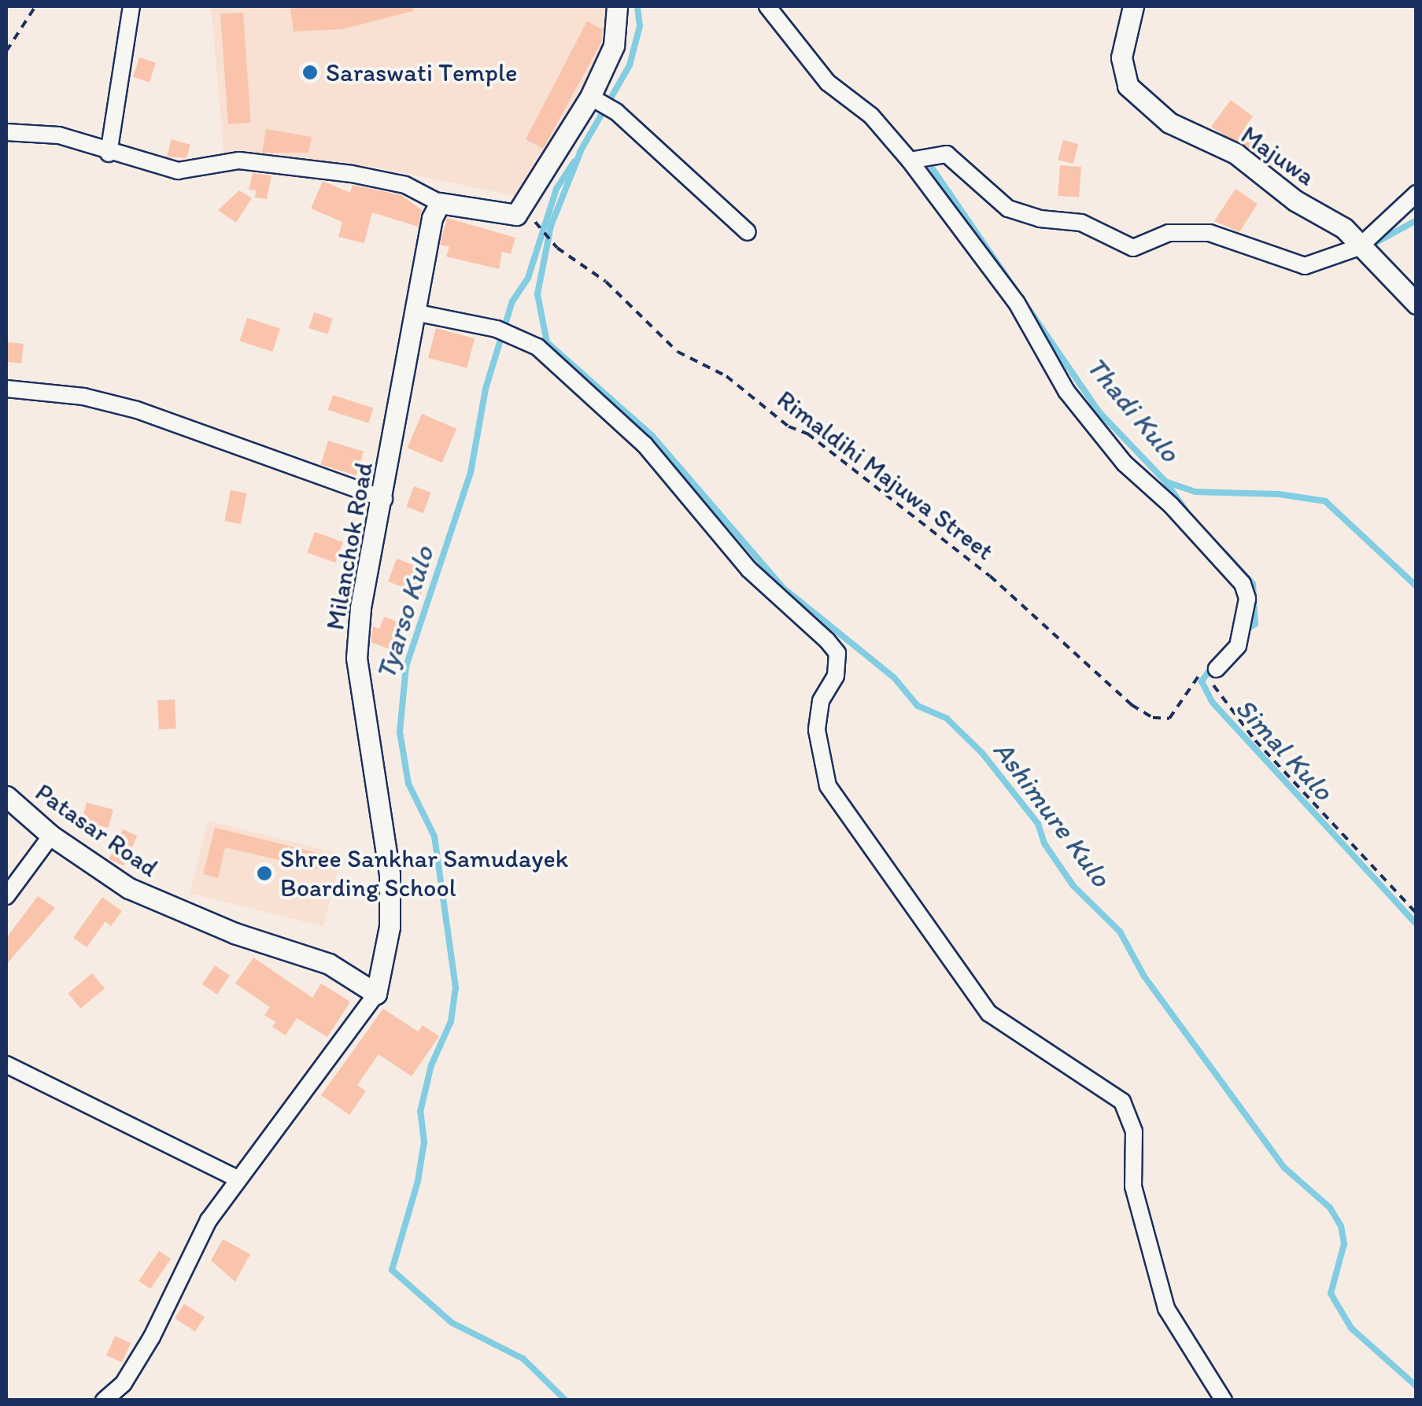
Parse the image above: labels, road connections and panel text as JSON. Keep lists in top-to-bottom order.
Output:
{
  "streets": {
    "street": ["Majuwa", "Milanchok Road", "Patasar Road"],
    "path": ["Rimaldihi Majuwa Street"]
  },
  "crossings": [
    ["Milanchok Road", "Patasar Road"]
  ],
  "water": [
    "Thadi Kulo",
    "Tyarso Kulo",
    "Simal Kulo",
    "Ashimure Kulo"
  ],
  "places": ["Saraswati Temple", "Shree Sankhar Samudayek Boarding School"]
}
